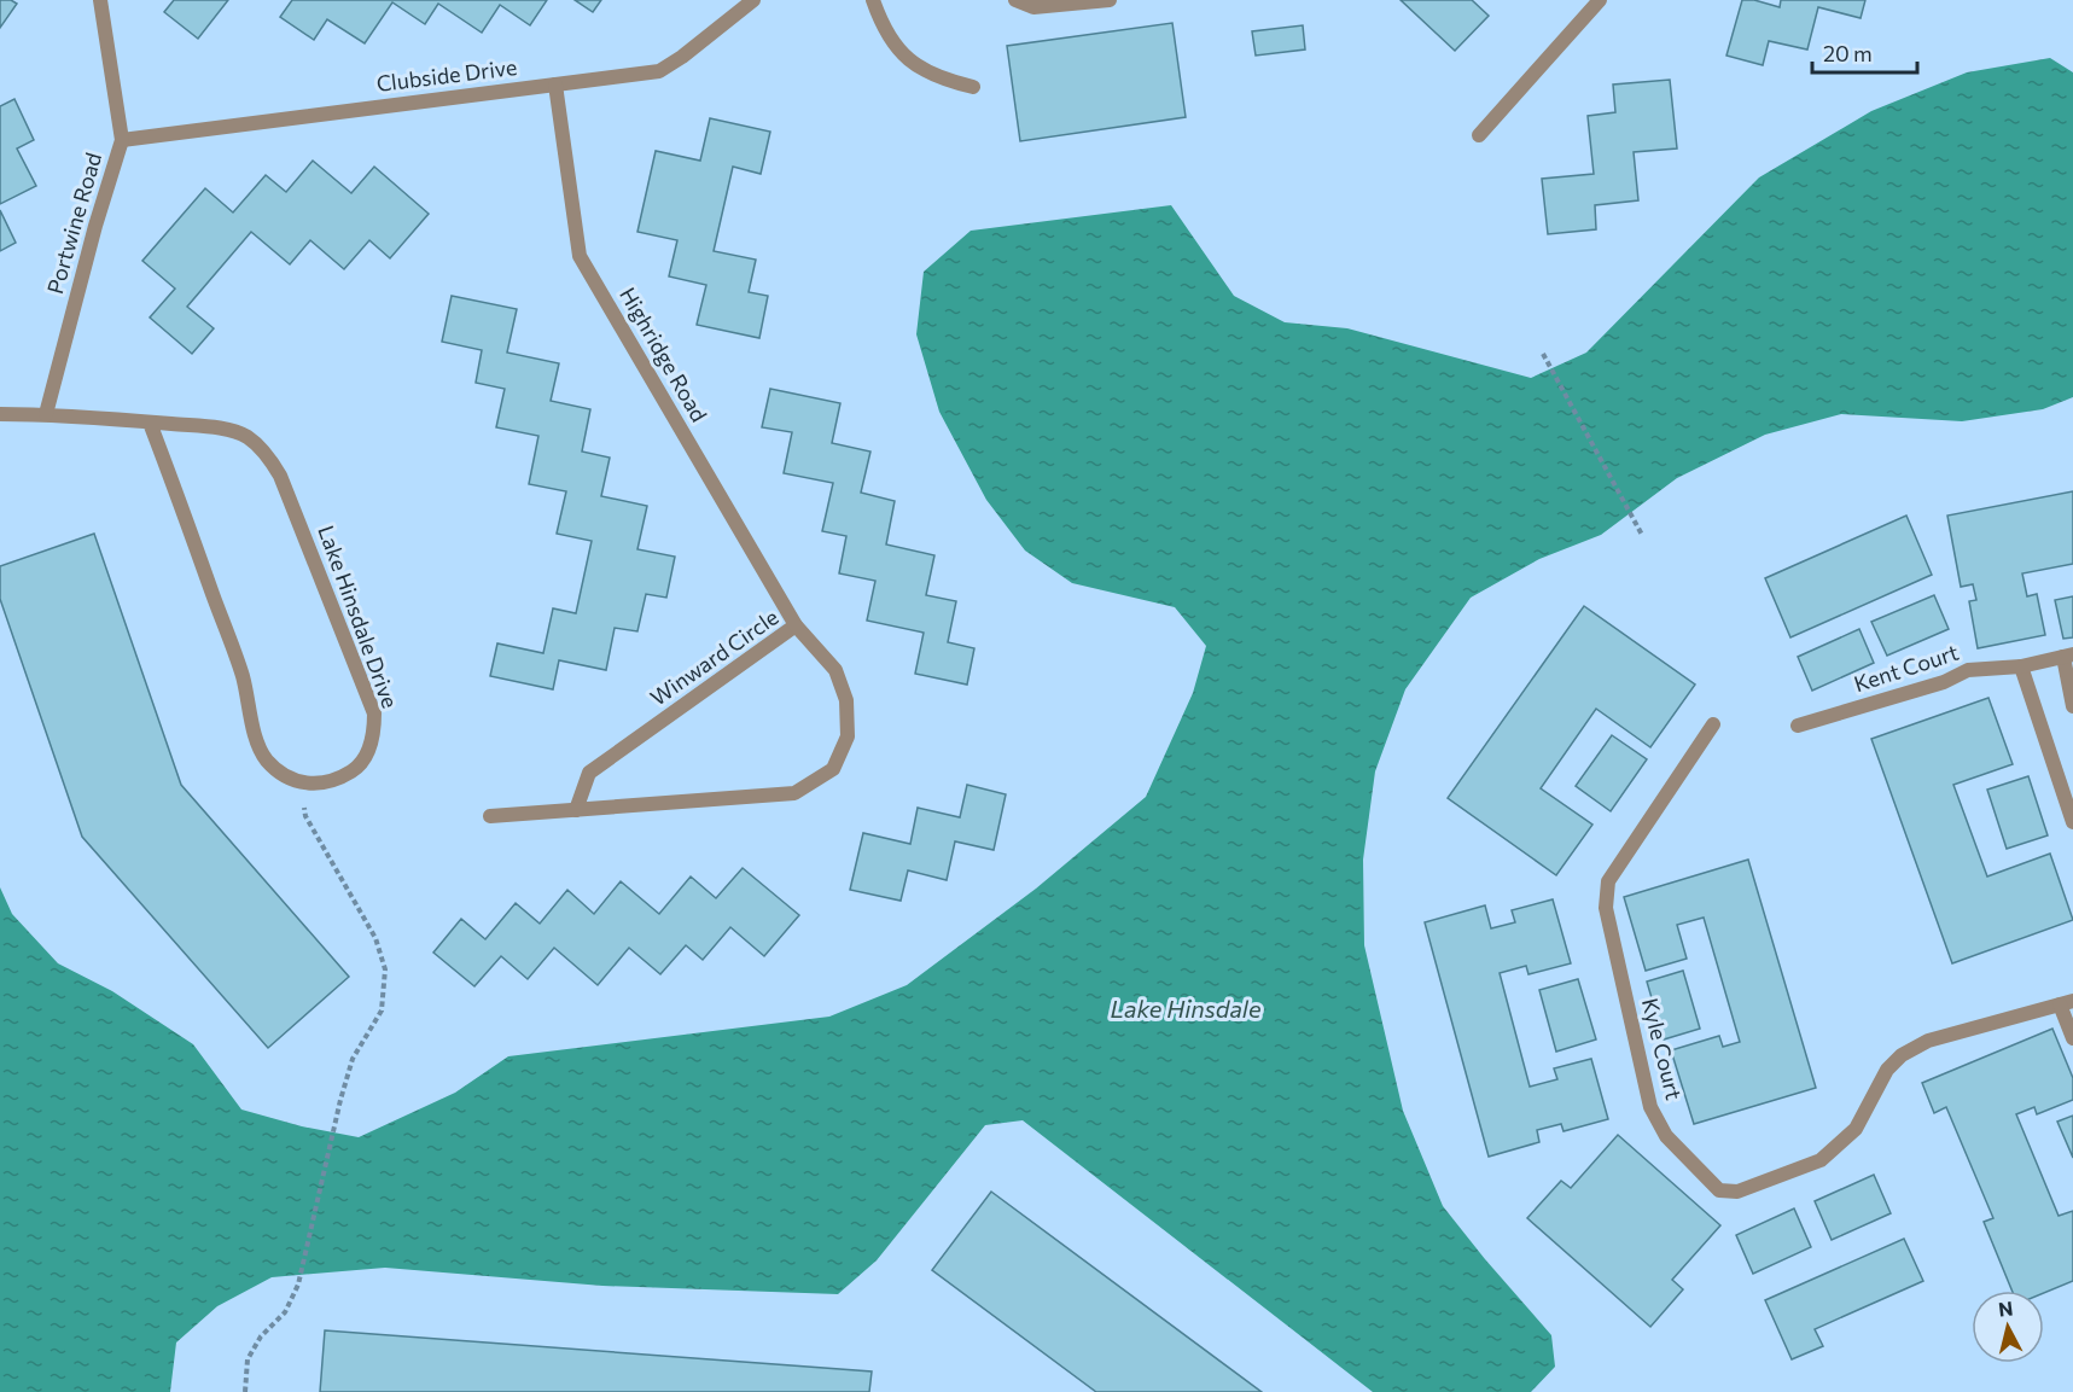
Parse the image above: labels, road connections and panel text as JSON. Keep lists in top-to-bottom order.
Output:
{
  "streets": {
    "street": [
      "Clubside Drive",
      "Portwine Road",
      "Highridge Road",
      "Lake Hinsdale Drive",
      "Winward Circle",
      "Kent Court",
      "Kyle Court"
    ]
  },
  "crossings": [
    ["Clubside Drive", "Portwine Road"],
    ["Clubside Drive", "Highridge Road"],
    ["Portwine Road", "Lake Hinsdale Drive"],
    ["Highridge Road", "Winward Circle"]
  ],
  "water": ["Lake Hinsdale"],
  "scale_bar": "20 m",
  "north": "top"
}
